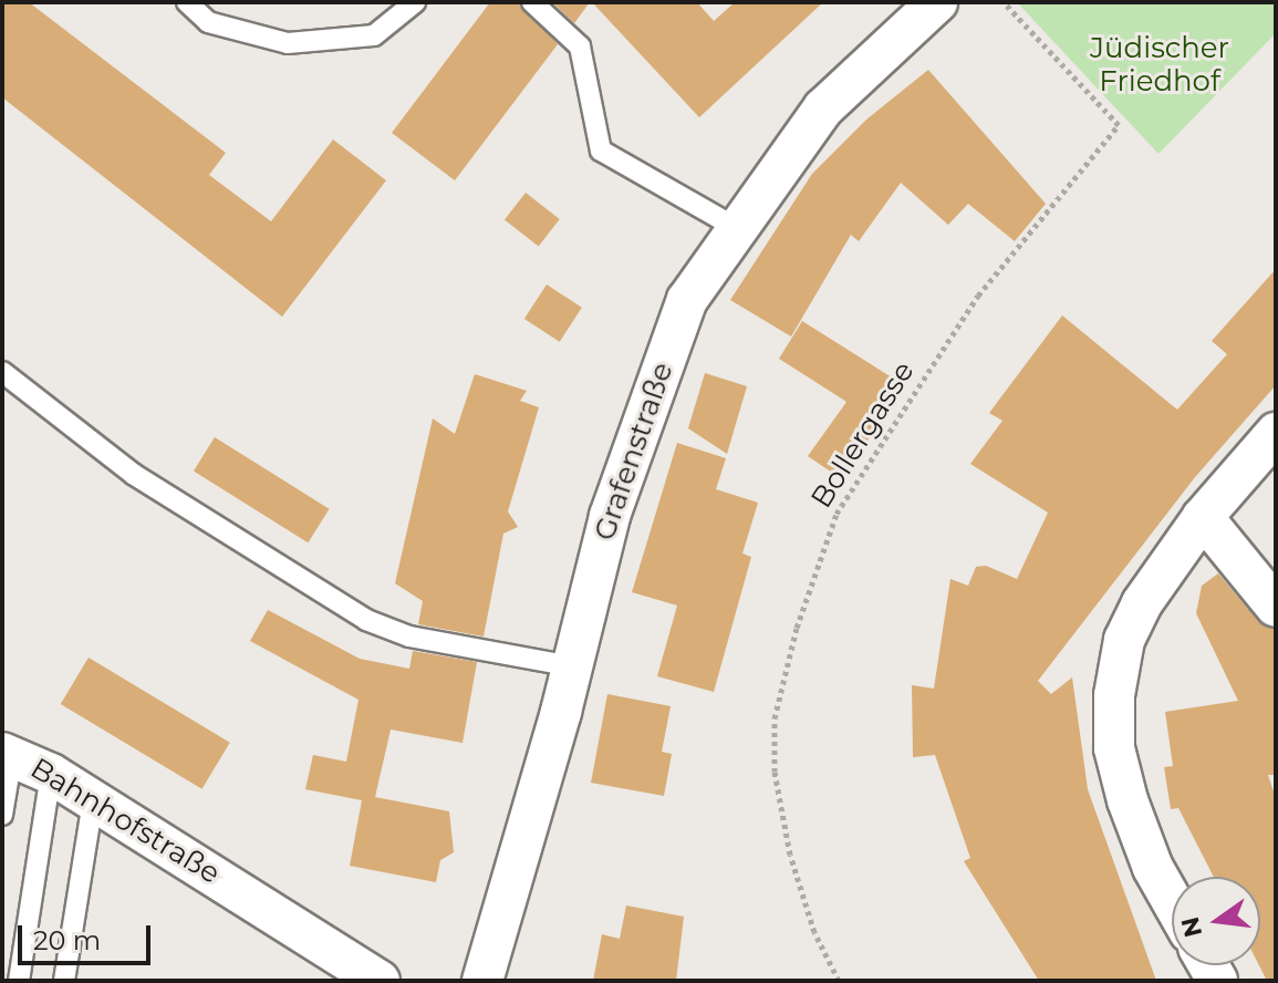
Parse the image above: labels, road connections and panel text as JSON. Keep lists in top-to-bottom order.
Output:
{
  "streets": {
    "street": ["Grafenstraße", "Bahnhofstraße"],
    "path": ["Bollergasse"]
  },
  "parks": ["Jüdischer Friedhof"],
  "scale_bar": "20 m",
  "north": "left"
}
